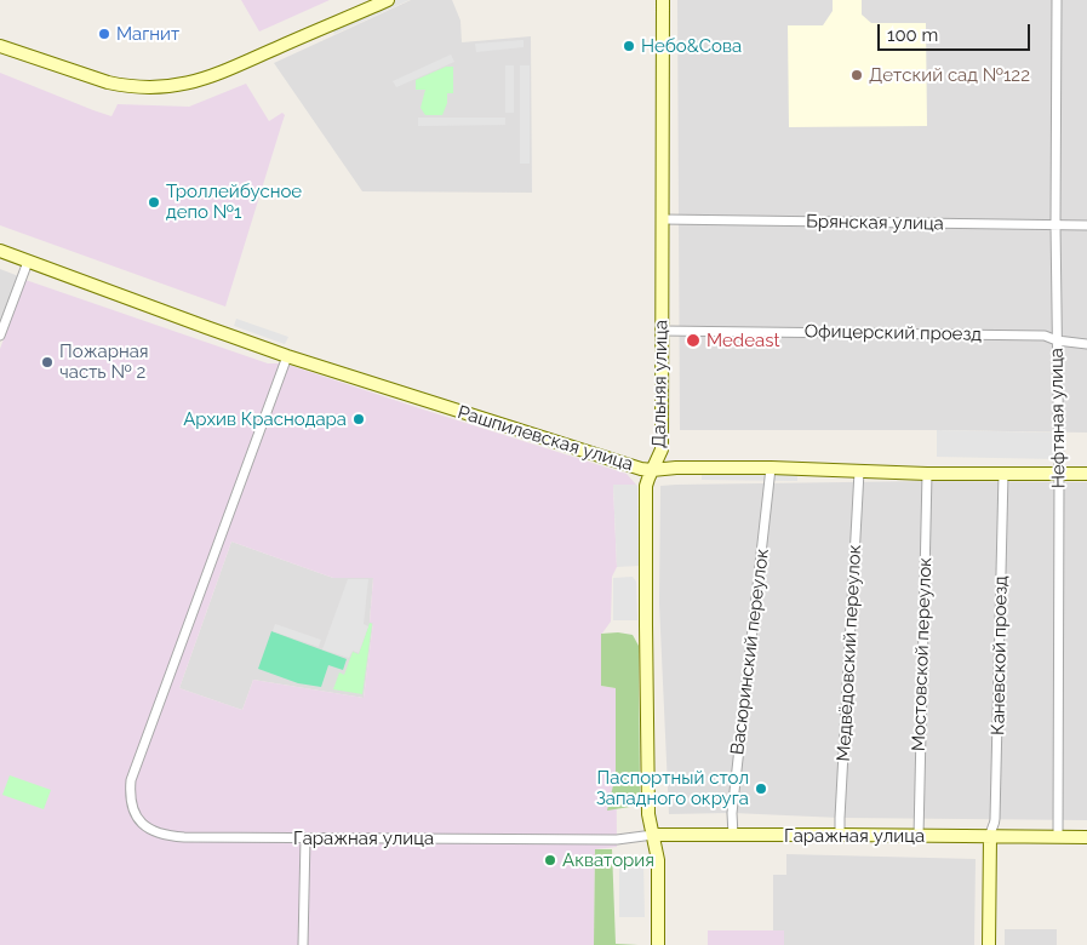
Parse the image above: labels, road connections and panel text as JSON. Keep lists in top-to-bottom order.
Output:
{
  "streets": {
    "street": [
      "Брянская улица",
      "Офицерский проезд",
      "Дальняя улица",
      "Нефтяная улица",
      "Рашпилевская улица",
      "Васюринский переулок",
      "Медвёдовский переулок",
      "Мостовской переулок",
      "Каневской проезд",
      "Гаражная улица"
    ]
  },
  "crossings": [
    ["Брянская улица", "Дальняя улица"],
    ["Брянская улица", "Нефтяная улица"],
    ["Офицерский проезд", "Дальняя улица"],
    ["Офицерский проезд", "Нефтяная улица"],
    ["Дальняя улица", "Рашпилевская улица"],
    ["Дальняя улица", "Гаражная улица"],
    ["Нефтяная улица", "Рашпилевская улица"],
    ["Нефтяная улица", "Гаражная улица"],
    ["Рашпилевская улица", "Васюринский переулок"],
    ["Рашпилевская улица", "Медвёдовский переулок"],
    ["Рашпилевская улица", "Мостовской переулок"],
    ["Рашпилевская улица", "Каневской проезд"],
    ["Рашпилевская улица", "Гаражная улица"],
    ["Васюринский переулок", "Гаражная улица"],
    ["Медвёдовский переулок", "Гаражная улица"],
    ["Мостовской переулок", "Гаражная улица"],
    ["Каневской проезд", "Гаражная улица"]
  ],
  "places": [
    "Магнит",
    "Небо&Сова",
    "Детский сад №122",
    "Троллейбусное депо №1",
    "Medeast",
    "Пожарная часть № 2",
    "Архив Краснодара",
    "Паспортный стол Западного округа",
    "Акватория"
  ],
  "scale_bar": "100 m"
}
